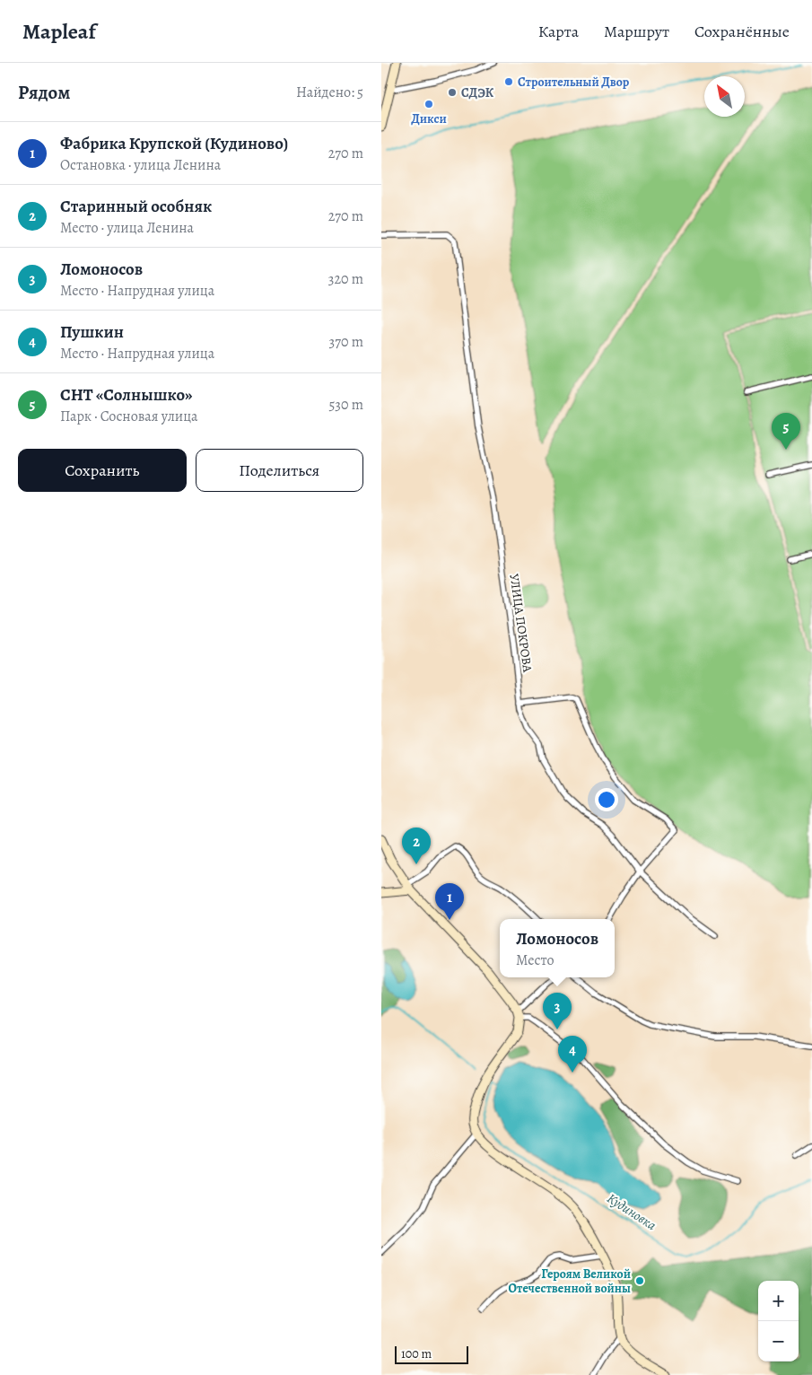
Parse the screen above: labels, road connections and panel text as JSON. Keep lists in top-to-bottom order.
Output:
{
  "streets": {
    "street": ["УЛИЦА ПОКРОВА"]
  },
  "water": ["Кудиновка"],
  "places": [
    "Строительный Двор",
    "СДЭК",
    "Дикси",
    "Героям Великой Отечественной войны"
  ],
  "scale_bar": "100 m",
  "north": "top left",
  "page": {
    "header": "Mapleaf",
    "nav": ["Карта", "Маршрут", "Сохранённые"],
    "heading": ["Рядом", "Найдено: 5"],
    "list": [
      {
        "mark": "1",
        "name": "Фабрика Крупской (Кудиново)",
        "note": "Остановка · улица Ленина",
        "value": "270 m"
      },
      {
        "mark": "2",
        "name": "Старинный особняк",
        "note": "Место · улица Ленина",
        "value": "270 m"
      },
      {
        "mark": "3",
        "name": "Ломоносов",
        "note": "Место · Напрудная улица",
        "value": "320 m"
      },
      {
        "mark": "4",
        "name": "Пушкин",
        "note": "Место · Напрудная улица",
        "value": "370 m"
      },
      {
        "mark": "5",
        "name": "СНТ «Солнышко»",
        "note": "Парк · Сосновая улица",
        "value": "530 m"
      }
    ],
    "pins": [
      "5",
      "2",
      "1",
      "3",
      "4"
    ],
    "buttons": ["Сохранить", "Поделиться"],
    "popup": ["Ломоносов", "Место"],
    "map_buttons": ["+", "−"],
    "scale": "100 m"
  }
}
